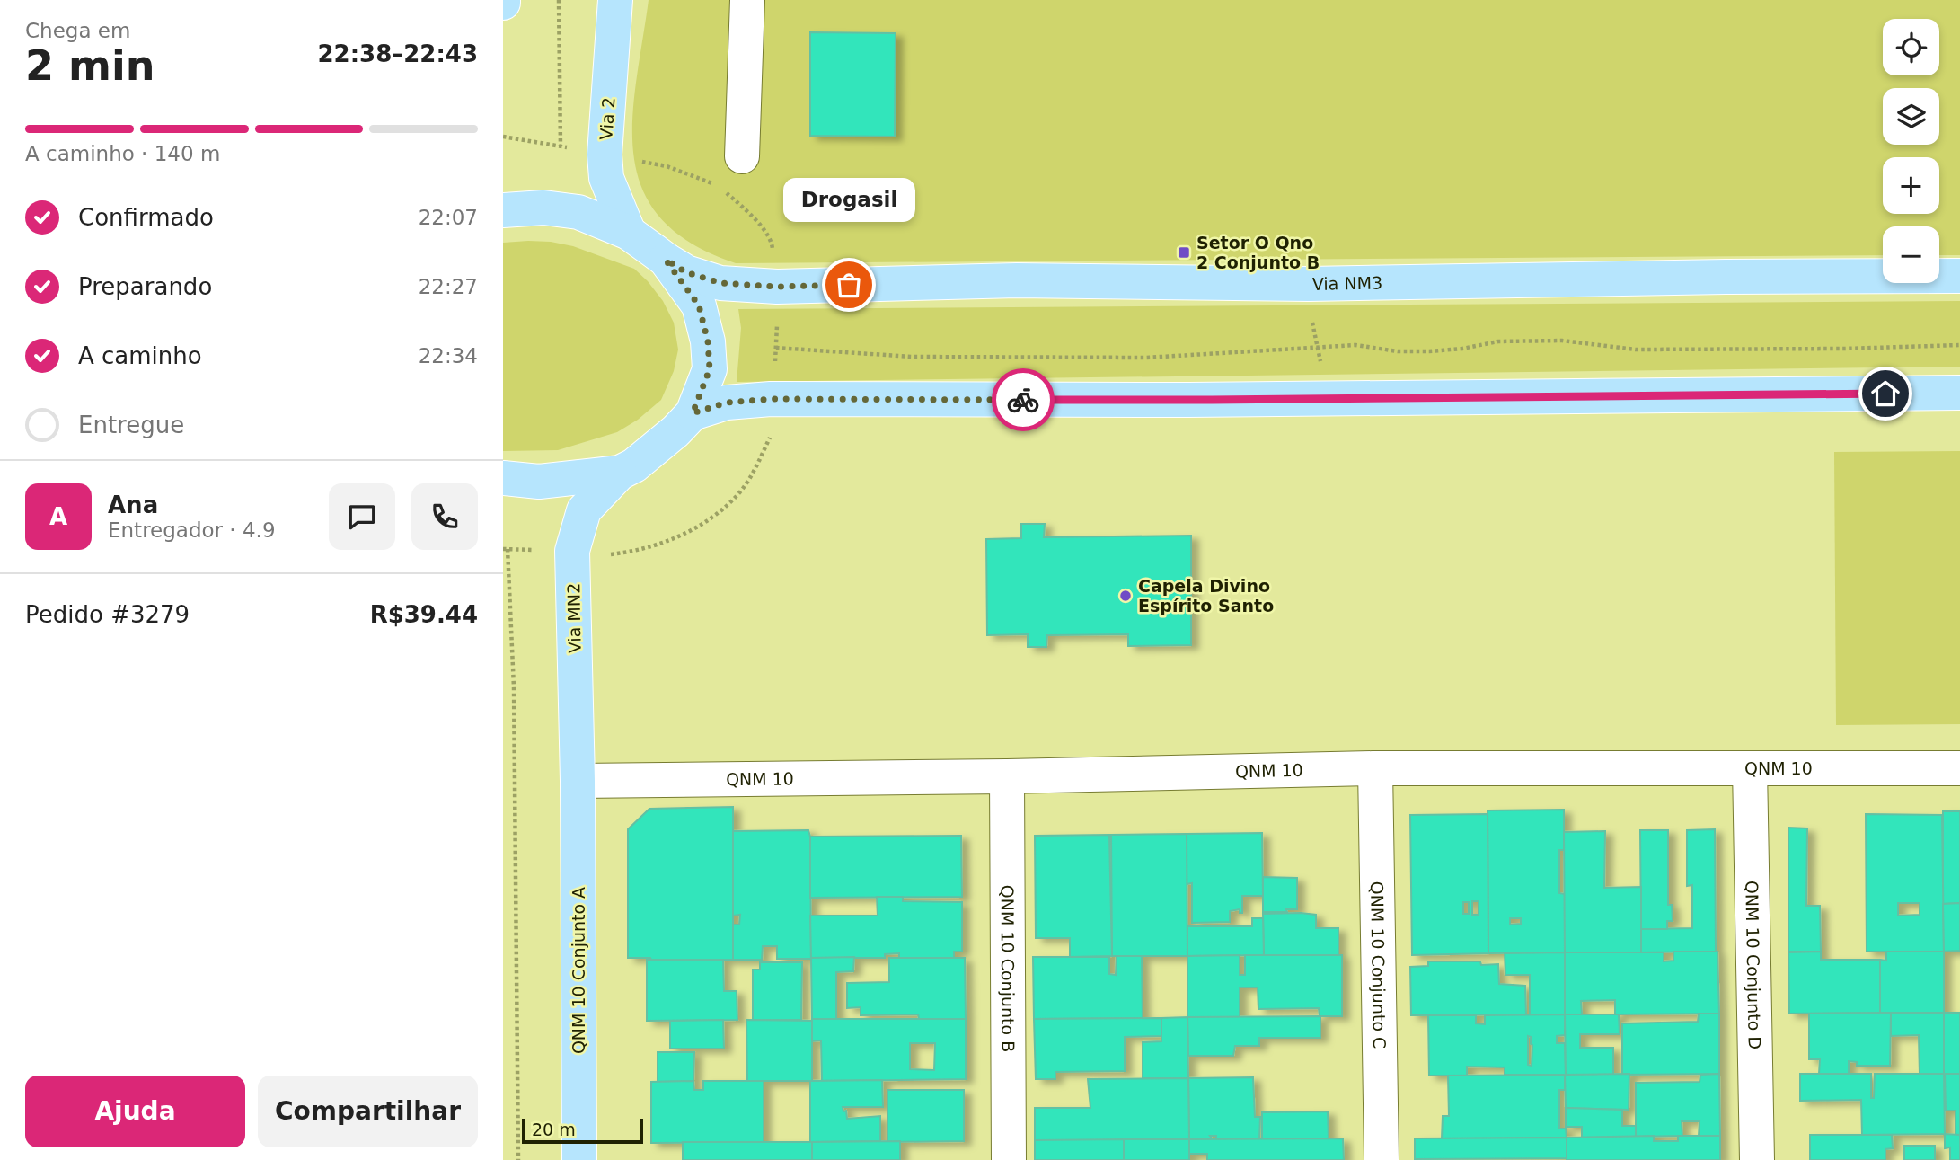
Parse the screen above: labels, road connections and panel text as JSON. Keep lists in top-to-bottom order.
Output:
{
  "streets": {
    "main road": [
      "Via 2",
      "Via NM3",
      "Via MN2",
      "QNM 10 Conjunto A"
    ],
    "street": [
      "QNM 10",
      "QNM 10 Conjunto C",
      "QNM 10 Conjunto D",
      "QNM 10 Conjunto B"
    ]
  },
  "crossings": [
    ["Via MN2", "QNM 10"],
    ["Via MN2", "QNM 10 Conjunto A"],
    ["QNM 10", "QNM 10 Conjunto C"],
    ["QNM 10", "QNM 10 Conjunto D"],
    ["QNM 10", "QNM 10 Conjunto B"],
    ["QNM 10", "QNM 10 Conjunto A"]
  ],
  "places": {
    "transit": ["Setor O Qno 2 Conjunto B"],
    "other": ["Drogasil", "Capela Divino Espírito Santo"]
  },
  "scale_bar": "20 m",
  "page": {
    "heading": ["2 min", "Chega em", "22:38–22:43"],
    "panel": [
      "Ana",
      "Entregador · 4.9",
      "Pedido #3279",
      "R$39.44"
    ],
    "map_buttons": ["+", "−"],
    "bar": "A caminho · 140 m",
    "bubble": "Drogasil",
    "list": [
      ["Confirmado", "22:07"],
      ["Preparando", "22:27"],
      ["A caminho", "22:34"],
      "Entregue"
    ],
    "round": "A",
    "buttons": ["Ajuda", "Compartilhar"],
    "scale": "20 m"
  }
}
